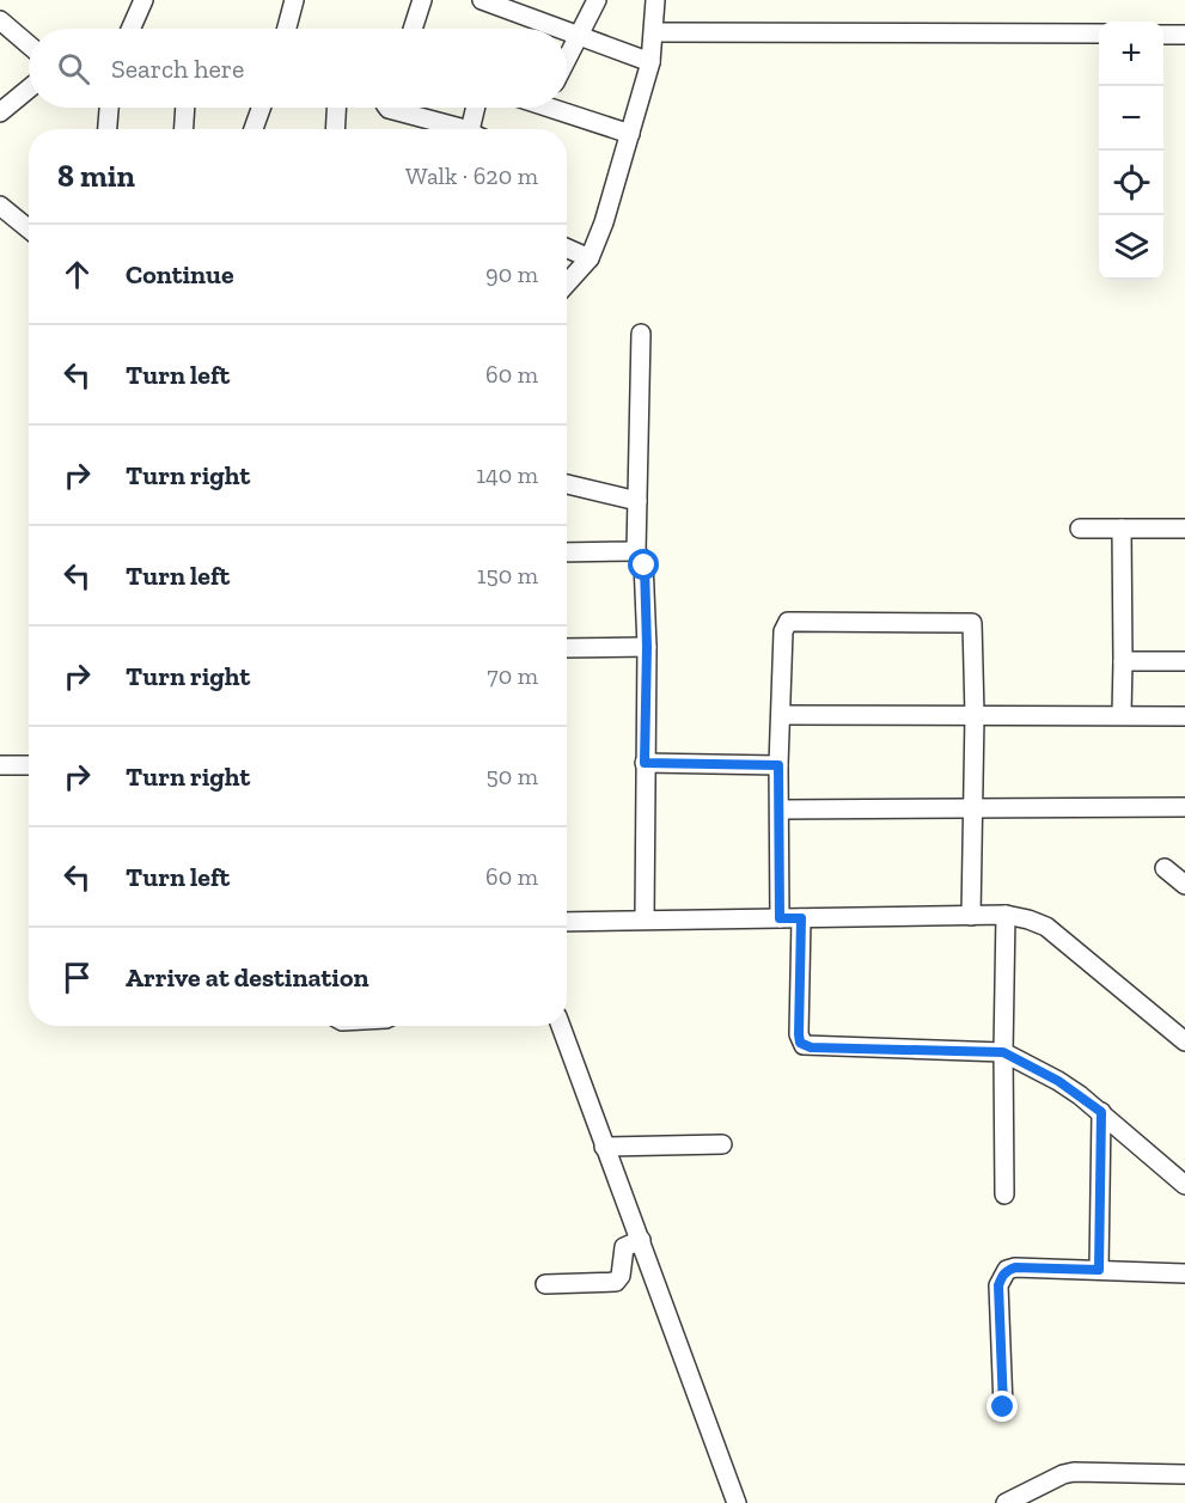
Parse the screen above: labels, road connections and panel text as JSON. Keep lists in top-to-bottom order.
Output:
{
  "page": {
    "map_buttons": ["+", "−"],
    "search": "Search here",
    "heading": ["8 min", "Walk · 620 m"],
    "list": [
      ["Continue", "90 m"],
      ["Turn left", "60 m"],
      ["Turn right", "140 m"],
      ["Turn left", "150 m"],
      ["Turn right", "70 m"],
      ["Turn right", "50 m"],
      ["Turn left", "60 m"],
      "Arrive at destination"
    ]
  }
}
